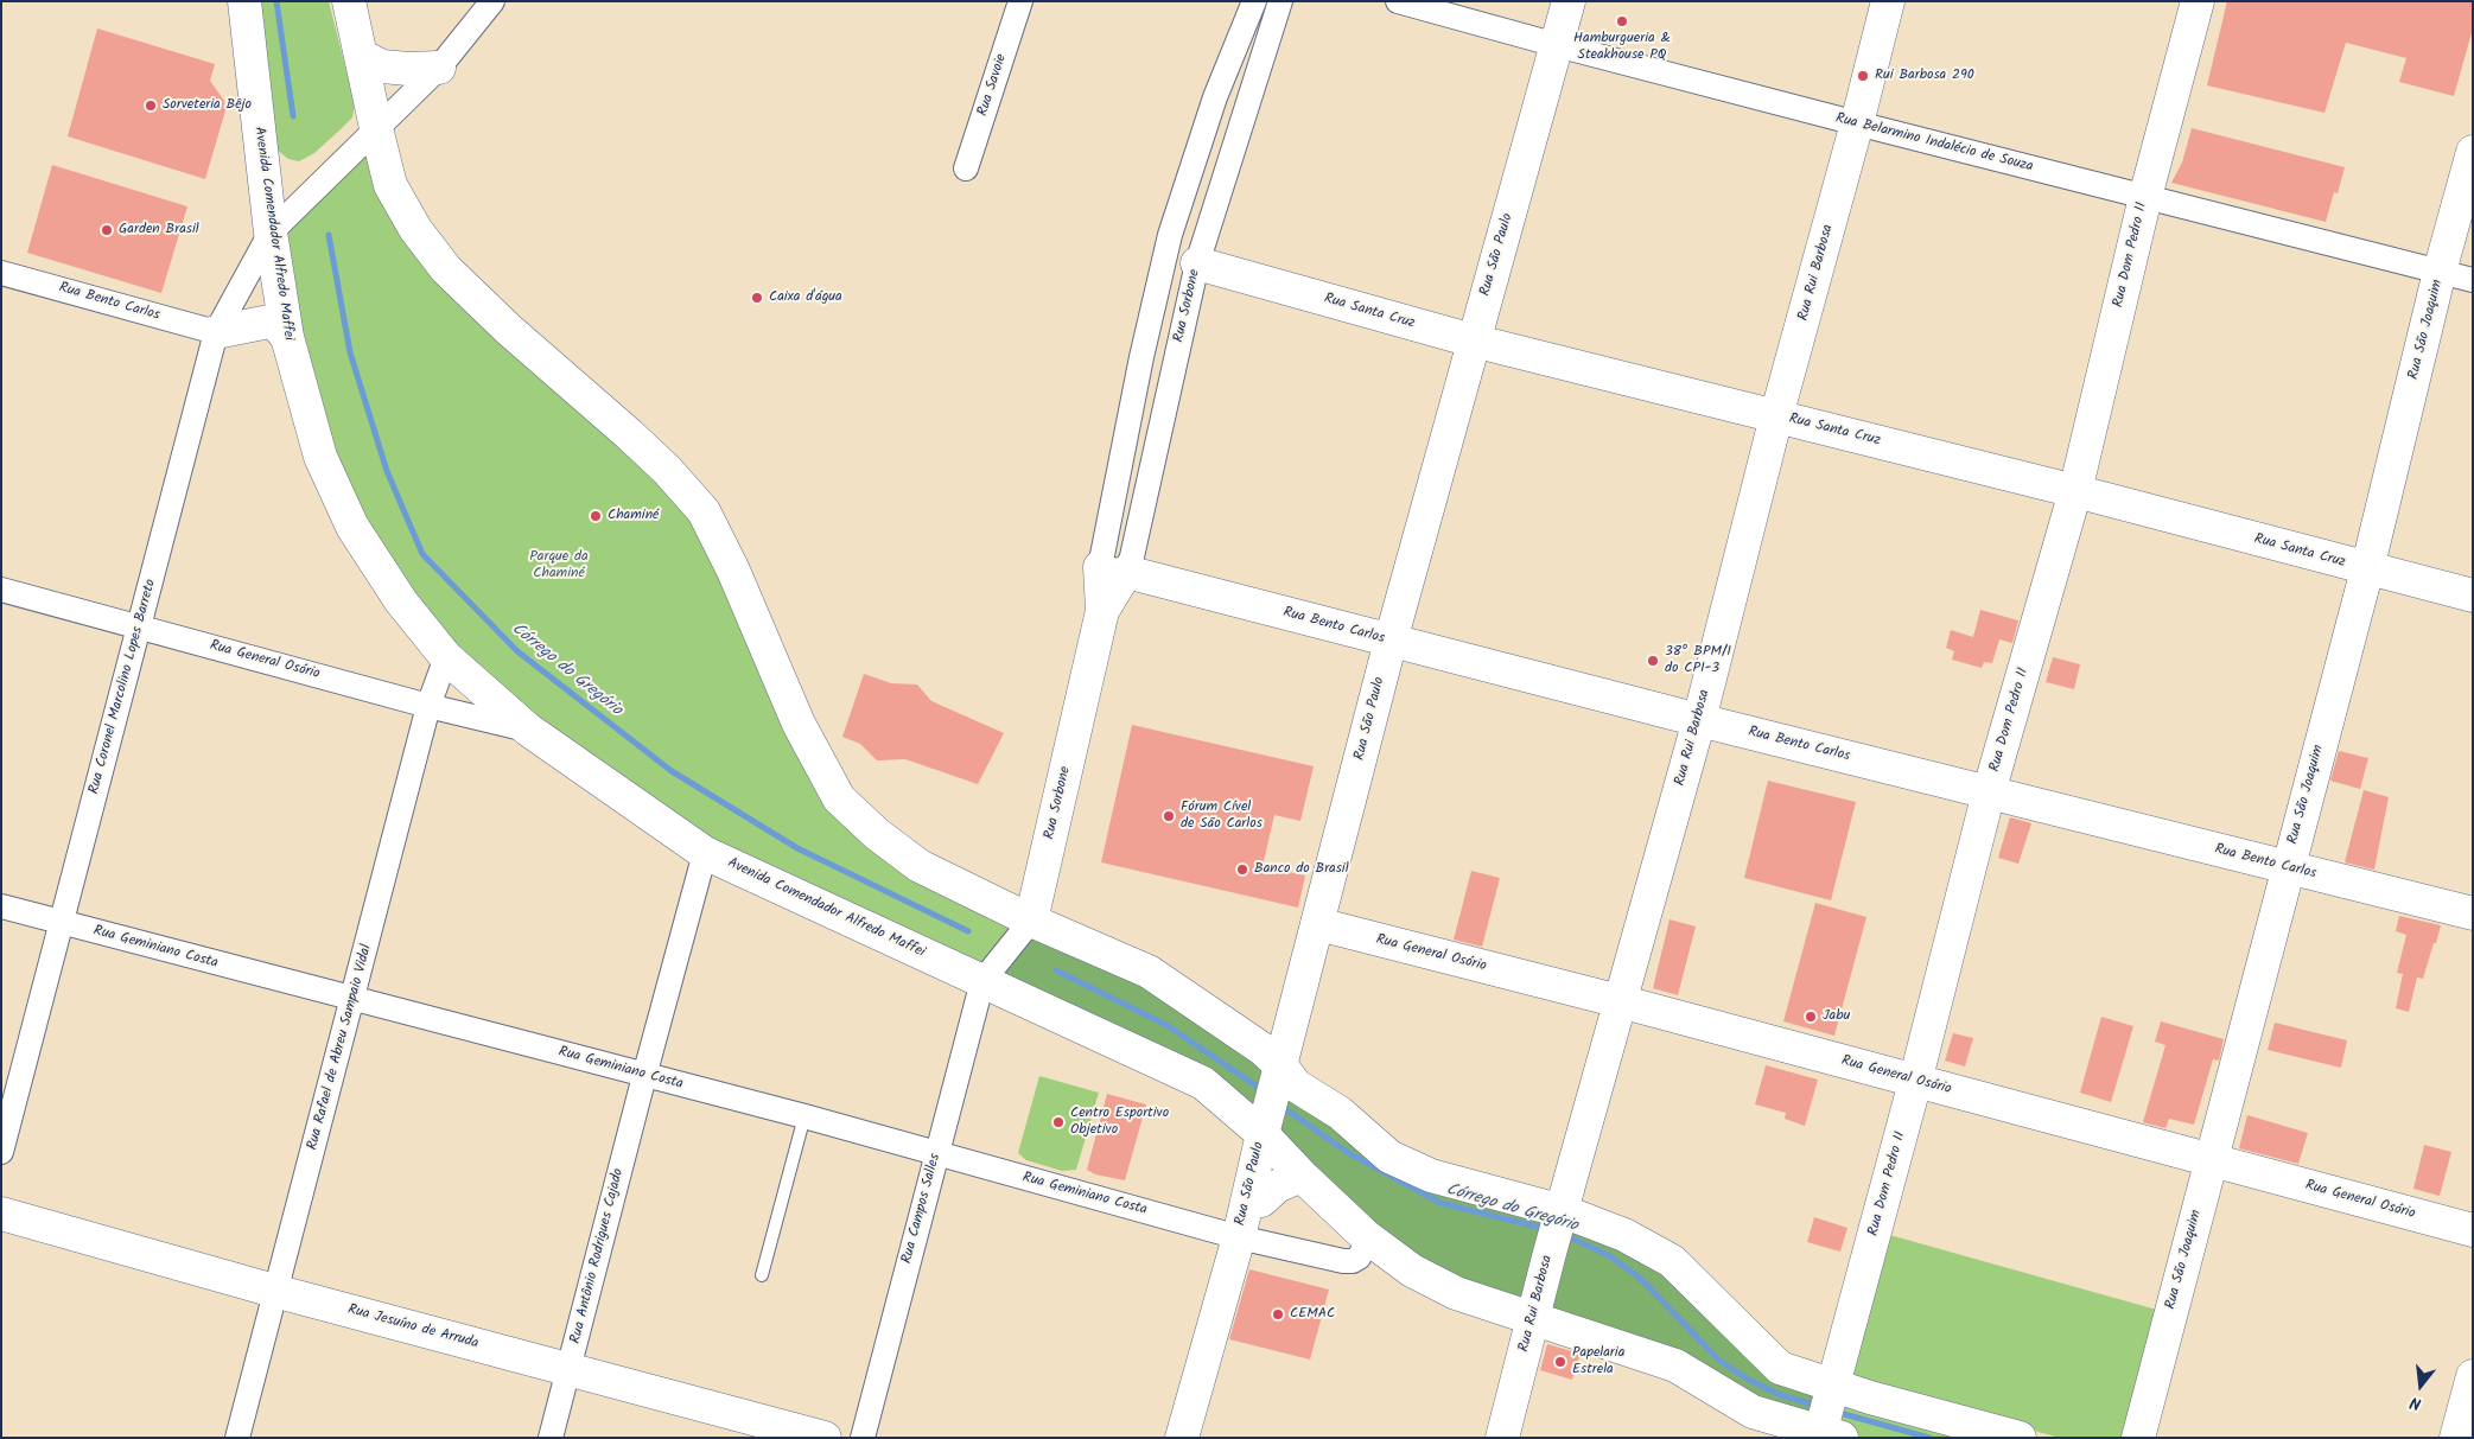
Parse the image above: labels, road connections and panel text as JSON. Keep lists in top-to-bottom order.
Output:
{
  "streets": {
    "main road": [
      "Avenida Comendador Alfredo Maffei",
      "Rua São Paulo",
      "Rua Dom Pedro II",
      "Rua Rui Barbosa",
      "Rua Bento Carlos",
      "Rua Sorbone",
      "Rua Santa Cruz",
      "Rua São Joaquim",
      "Rua General Osório",
      "Rua Jesuíno de Arruda"
    ],
    "street": [
      "Rua Savoie",
      "Rua Belarmino Indalécio de Souza",
      "Rua Coronel Marcolino Lopes Barreto",
      "Rua Geminiano Costa",
      "Rua Rafael de Abreu Sampaio Vidal",
      "Rua Campos Salles",
      "Rua Antônio Rodrigues Cajado"
    ]
  },
  "crossings": [
    ["Rua Belarmino Indalécio de Souza", "Rua São Paulo"],
    ["Rua Belarmino Indalécio de Souza", "Rua Dom Pedro II"],
    ["Rua Belarmino Indalécio de Souza", "Rua Rui Barbosa"],
    ["Rua Belarmino Indalécio de Souza", "Rua São Joaquim"],
    ["Avenida Comendador Alfredo Maffei", "Rua São Paulo"],
    ["Avenida Comendador Alfredo Maffei", "Rua Dom Pedro II"],
    ["Avenida Comendador Alfredo Maffei", "Rua Rui Barbosa"],
    ["Avenida Comendador Alfredo Maffei", "Rua Sorbone"],
    ["Avenida Comendador Alfredo Maffei", "Rua General Osório"],
    ["Avenida Comendador Alfredo Maffei", "Rua Coronel Marcolino Lopes Barreto"],
    ["Avenida Comendador Alfredo Maffei", "Rua Geminiano Costa"],
    ["Avenida Comendador Alfredo Maffei", "Rua Rafael de Abreu Sampaio Vidal"],
    ["Avenida Comendador Alfredo Maffei", "Rua Campos Salles"],
    ["Avenida Comendador Alfredo Maffei", "Rua Antônio Rodrigues Cajado"],
    ["Rua São Paulo", "Rua Bento Carlos"],
    ["Rua São Paulo", "Rua Santa Cruz"],
    ["Rua São Paulo", "Rua General Osório"],
    ["Rua São Paulo", "Rua Geminiano Costa"],
    ["Rua Dom Pedro II", "Rua Bento Carlos"],
    ["Rua Dom Pedro II", "Rua Santa Cruz"],
    ["Rua Dom Pedro II", "Rua General Osório"],
    ["Rua Rui Barbosa", "Rua Bento Carlos"],
    ["Rua Rui Barbosa", "Rua Santa Cruz"],
    ["Rua Rui Barbosa", "Rua General Osório"],
    ["Rua Bento Carlos", "Rua Sorbone"],
    ["Rua Bento Carlos", "Rua São Joaquim"],
    ["Rua Bento Carlos", "Rua Coronel Marcolino Lopes Barreto"],
    ["Rua Sorbone", "Rua Santa Cruz"],
    ["Rua Sorbone", "Rua Campos Salles"],
    ["Rua Santa Cruz", "Rua São Joaquim"],
    ["Rua São Joaquim", "Rua General Osório"],
    ["Rua General Osório", "Rua Coronel Marcolino Lopes Barreto"],
    ["Rua General Osório", "Rua Rafael de Abreu Sampaio Vidal"],
    ["Rua Coronel Marcolino Lopes Barreto", "Rua Geminiano Costa"],
    ["Rua Geminiano Costa", "Rua Rafael de Abreu Sampaio Vidal"],
    ["Rua Geminiano Costa", "Rua Campos Salles"],
    ["Rua Geminiano Costa", "Rua Antônio Rodrigues Cajado"],
    ["Rua Rafael de Abreu Sampaio Vidal", "Rua Jesuíno de Arruda"],
    ["Rua Antônio Rodrigues Cajado", "Rua Jesuíno de Arruda"]
  ],
  "water": ["Córrego do Gregório"],
  "parks": ["Parque da Chaminé"],
  "places": [
    "Hamburgueria & Steakhouse PQ",
    "Rui Barbosa 290",
    "Sorveteria Bêjo",
    "Garden Brasil",
    "Caixa d'água",
    "Chaminé",
    "38º BPM/I do CPI-3",
    "Fórum Cível de São Carlos",
    "Banco do Brasil",
    "Jabu",
    "Centro Esportivo Objetivo",
    "CEMAC",
    "Papelaria Estrela"
  ],
  "north": "bottom"
}
